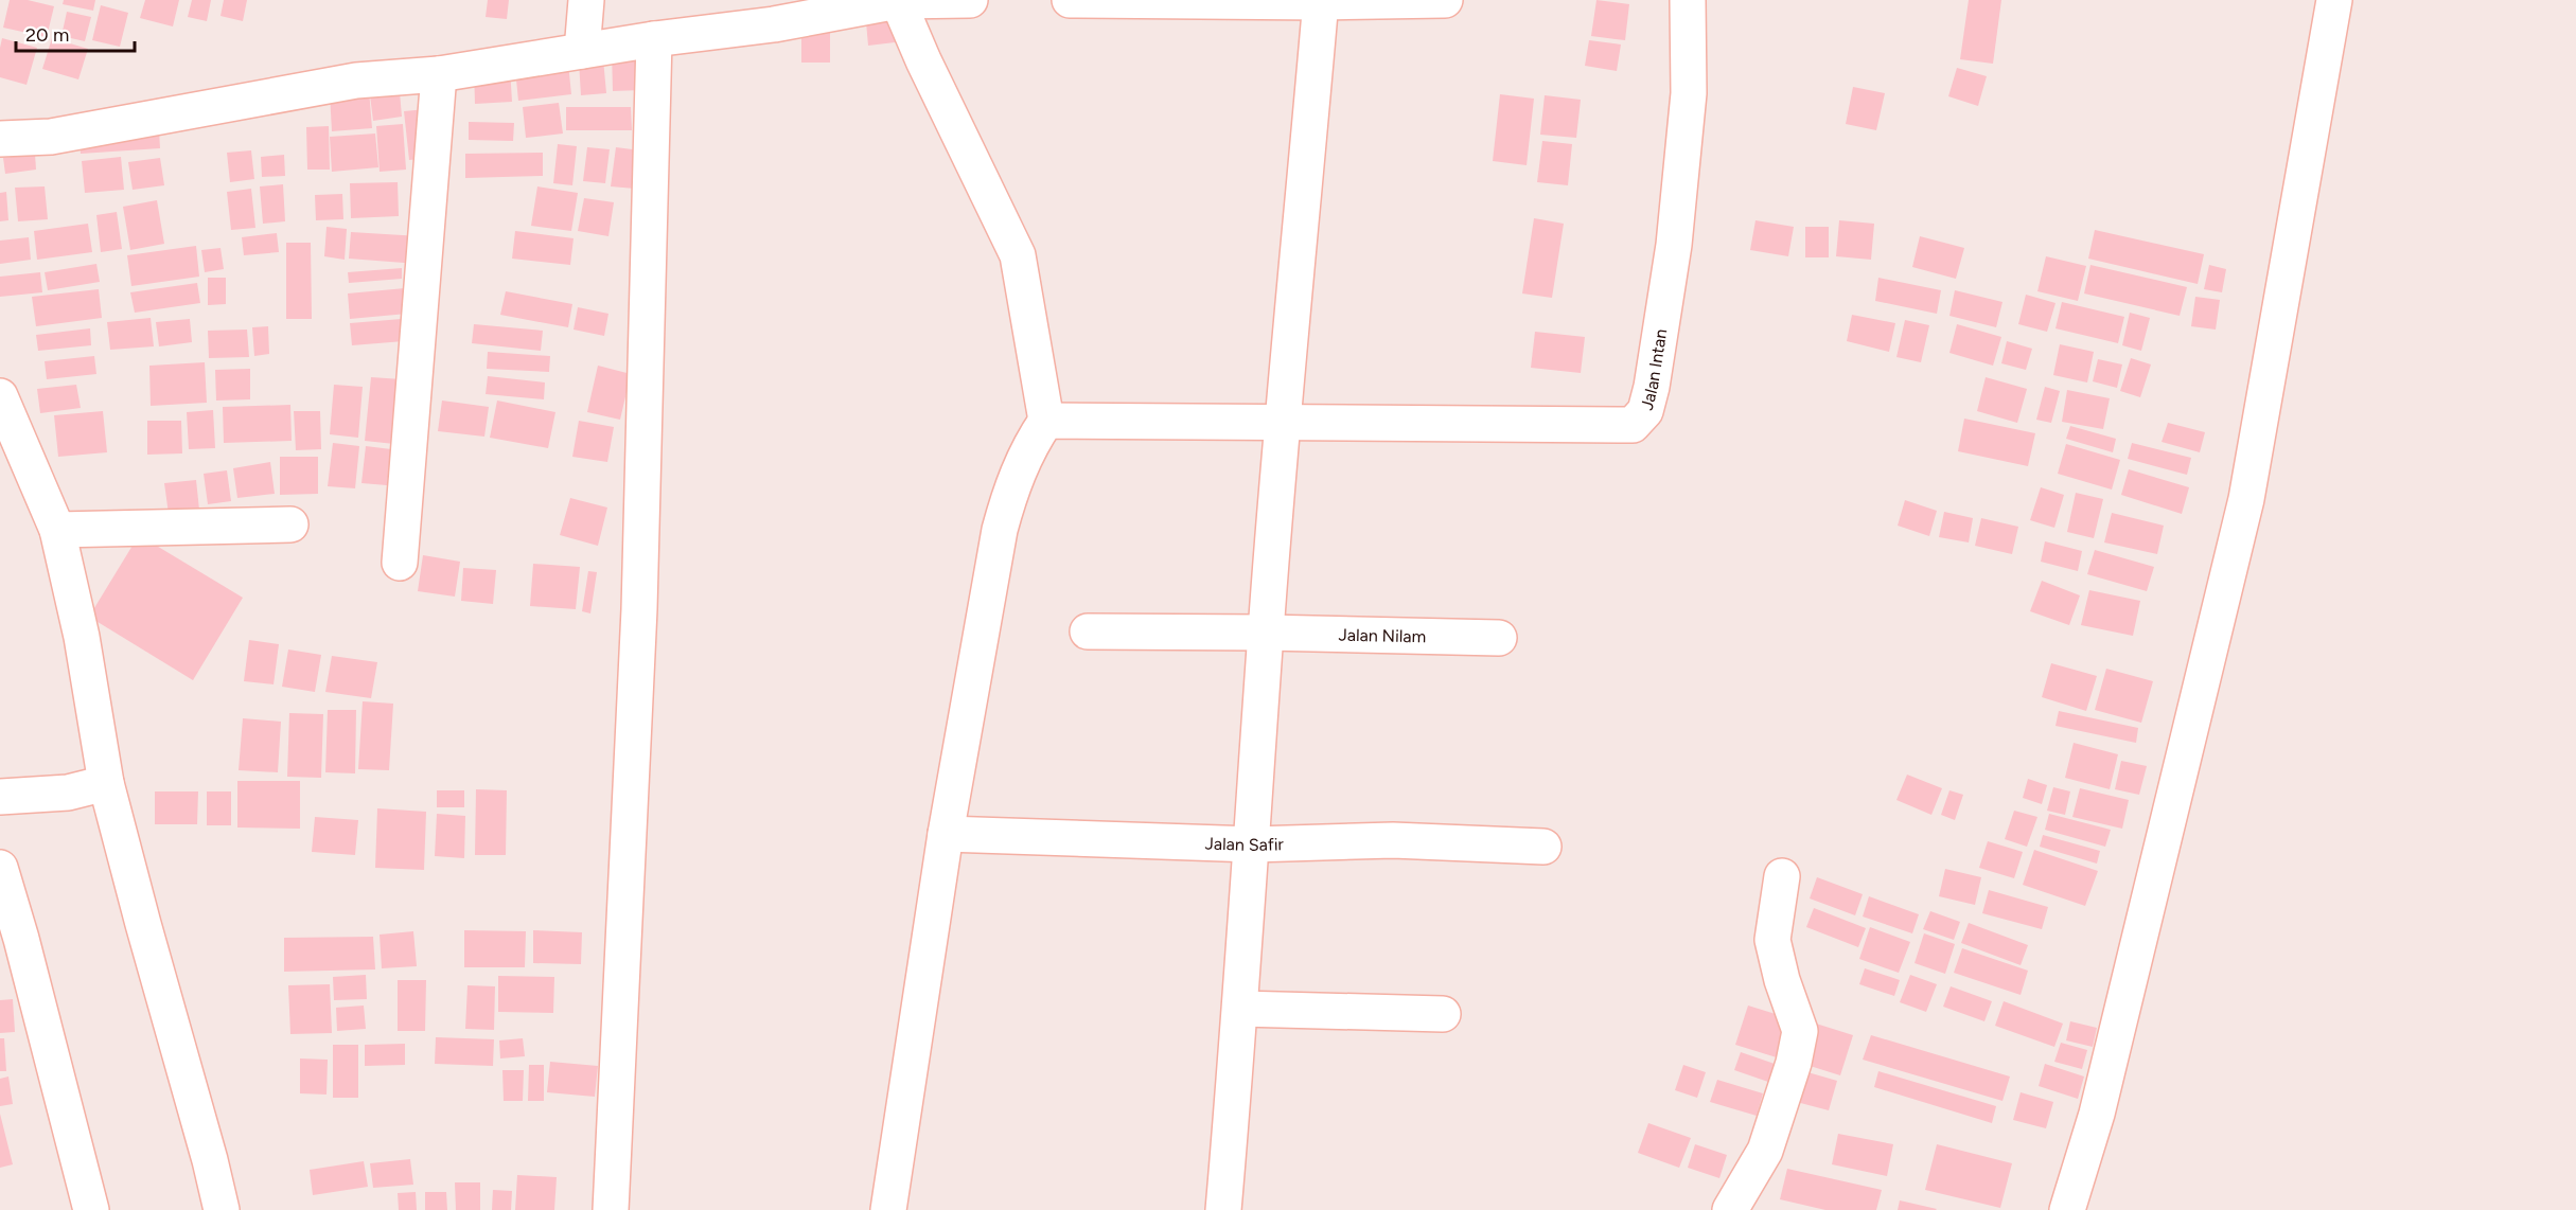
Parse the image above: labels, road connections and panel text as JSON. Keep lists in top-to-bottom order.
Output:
{
  "streets": {
    "street": ["Jalan Intan", "Jalan Nilam", "Jalan Safir"]
  },
  "scale_bar": "20 m"
}
